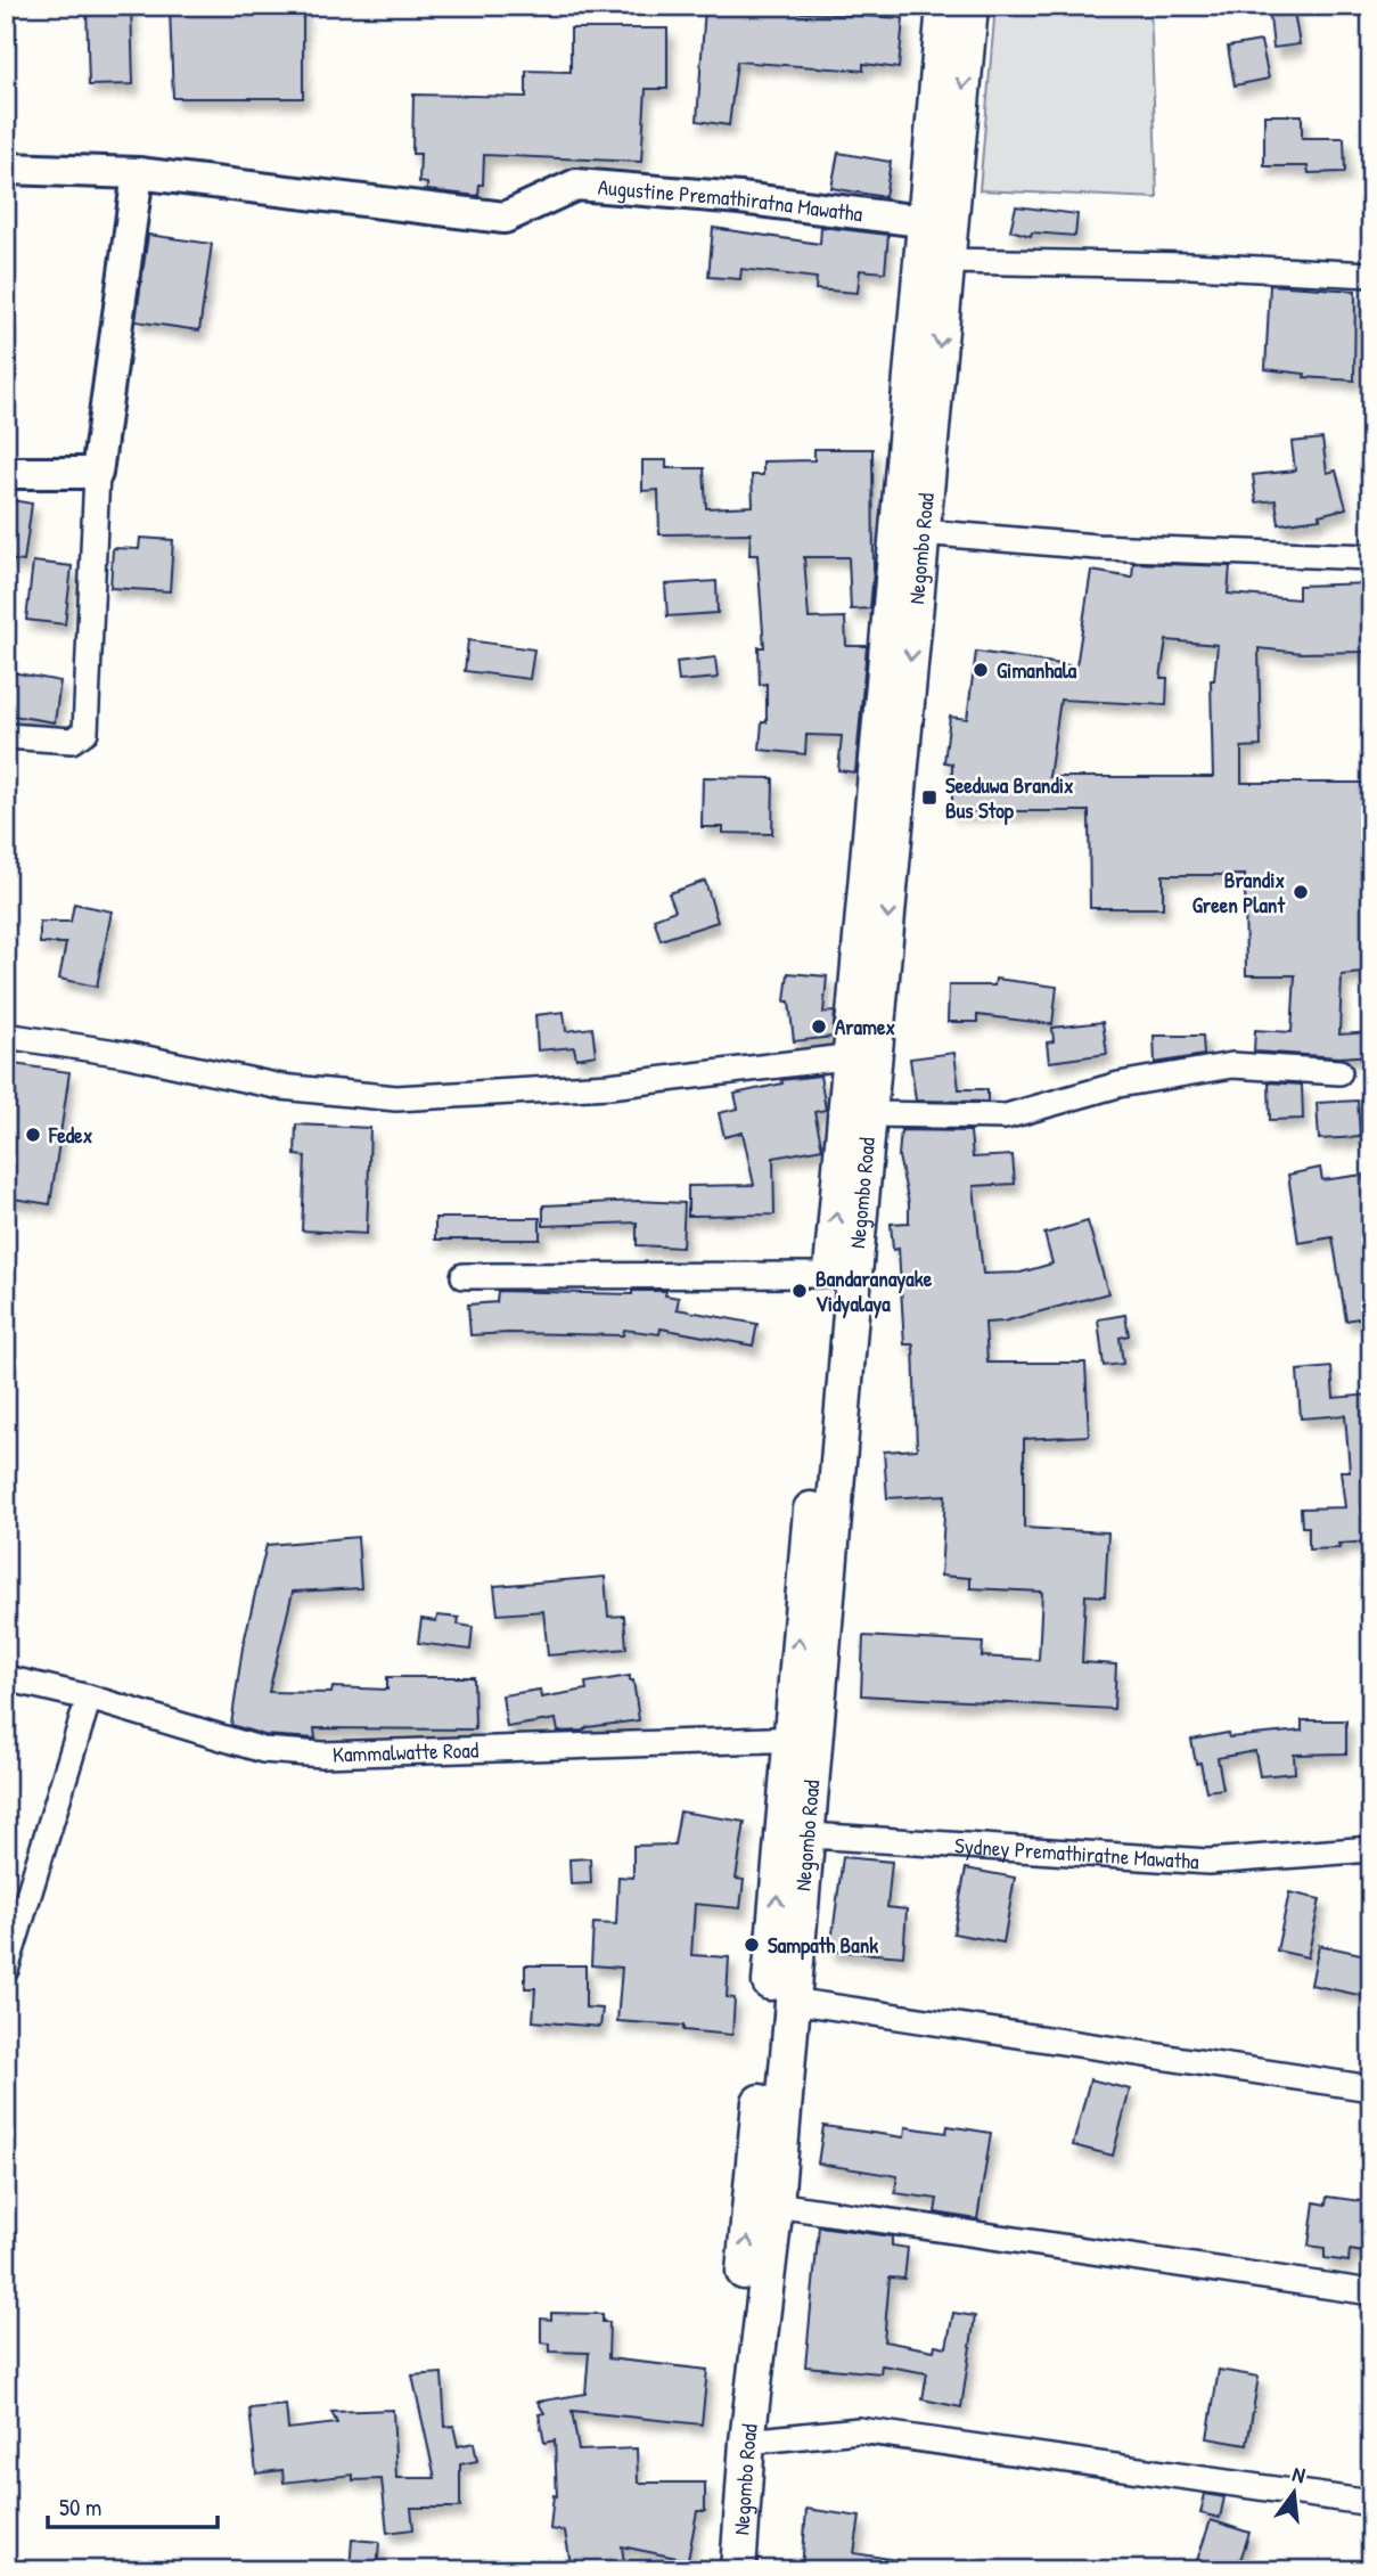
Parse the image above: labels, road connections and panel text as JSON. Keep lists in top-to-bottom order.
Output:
{
  "streets": {
    "highway": ["Negombo Road"],
    "main road": ["Augustine Premathiratna Mawatha"],
    "street": ["Kammalwatte Road", "Sydney Premathiratne Mawatha"]
  },
  "crossings": [
    ["Augustine Premathiratna Mawatha", "Negombo Road"],
    ["Negombo Road", "Kammalwatte Road"],
    ["Negombo Road", "Sydney Premathiratne Mawatha"]
  ],
  "places": {
    "other": [
      "Gimanhala",
      "Brandix Green Plant",
      "Aramex",
      "Fedex",
      "Bandaranayake Vidyalaya",
      "Sampath Bank"
    ],
    "transit": ["Seeduwa Brandix Bus Stop"]
  },
  "scale_bar": "50 m",
  "north": "top"
}
